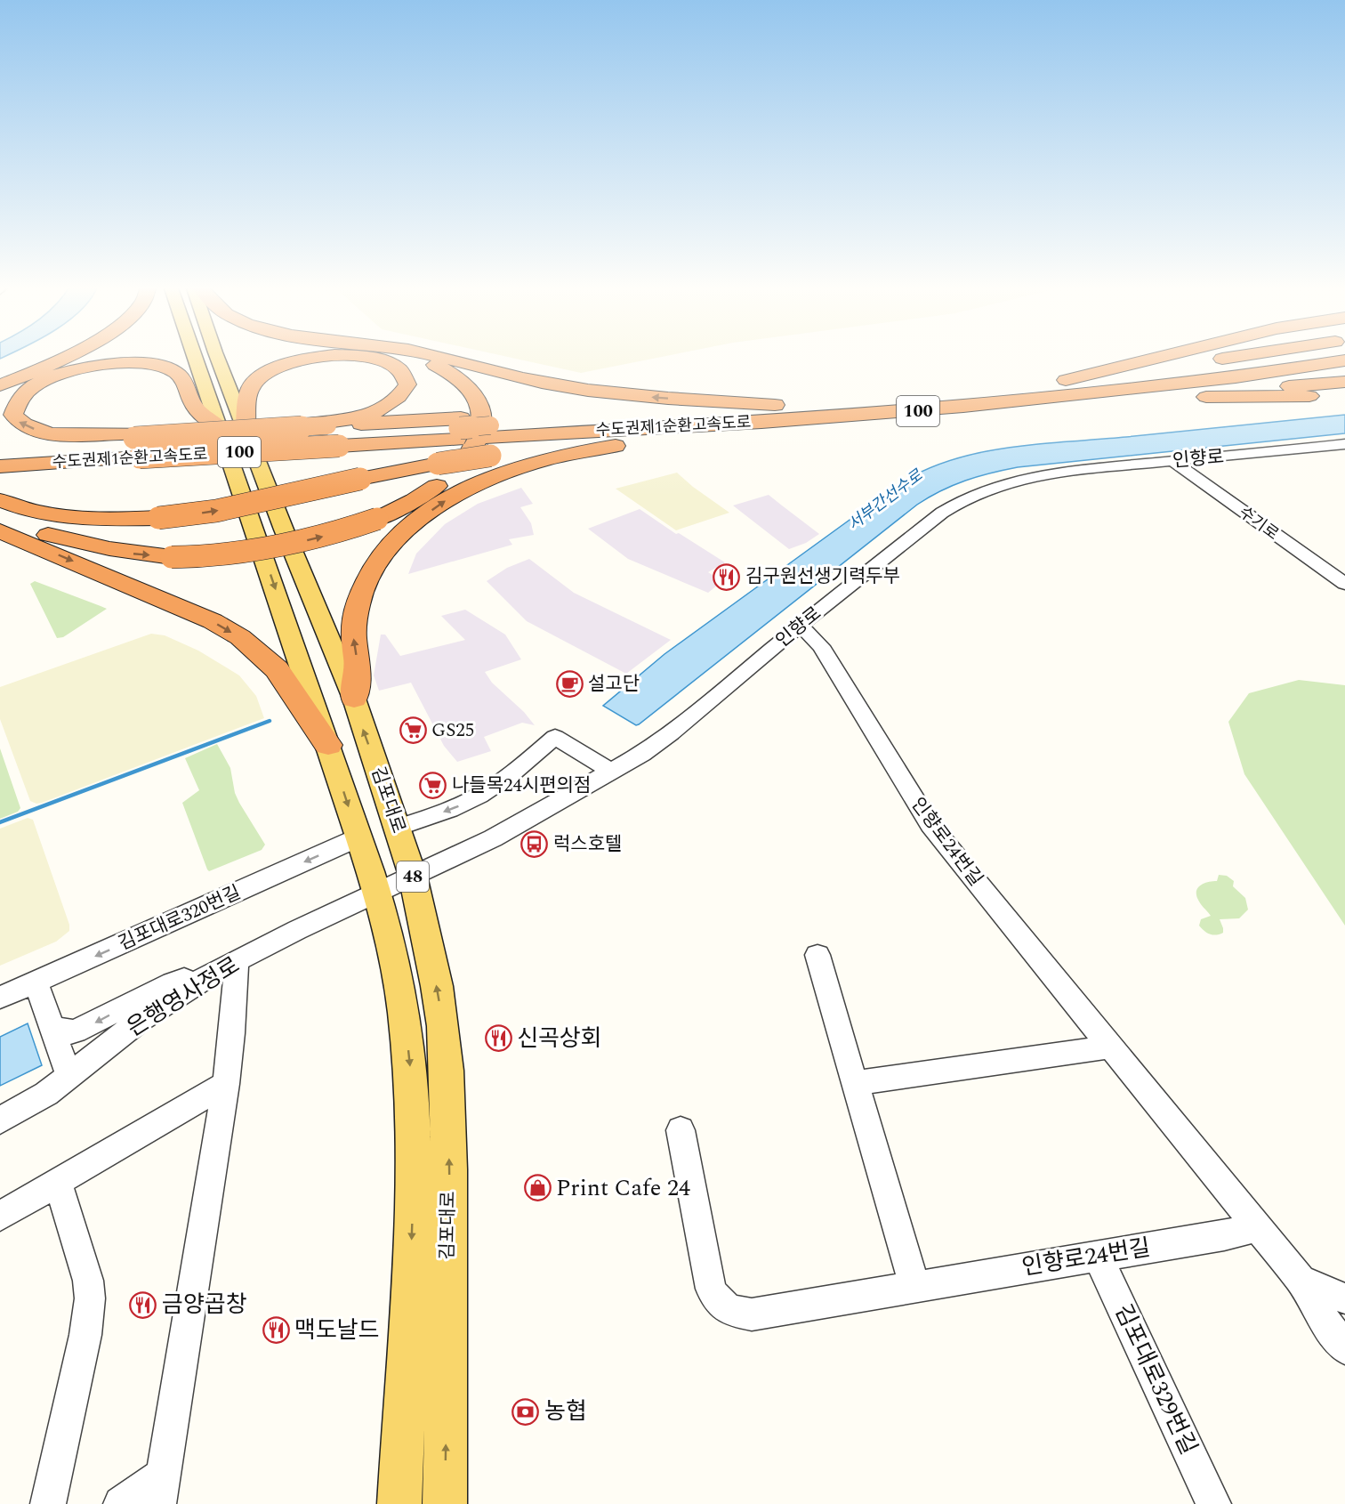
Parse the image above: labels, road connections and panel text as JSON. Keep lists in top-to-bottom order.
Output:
{
  "streets": {
    "highway": ["100", "수도권제1순환고속도로"],
    "main road": ["김포대로", "48"],
    "street": [
      "인향로",
      "수기로",
      "인향로24번길",
      "김포대로320번길",
      "은행영사정로",
      "김포대로329번길"
    ]
  },
  "crossings": [
    ["인향로", "수기로"],
    ["인향로", "김포대로"],
    ["인향로", "인향로24번길"],
    ["인향로", "은행영사정로"],
    ["김포대로", "김포대로320번길"],
    ["김포대로", "은행영사정로"],
    ["인향로24번길", "김포대로329번길"]
  ],
  "water": ["서부간선수로"],
  "places": {
    "restaurant": [
      "김구원선생기력두부",
      "신곡상회",
      "금양곱창",
      "맥도날드"
    ],
    "cafe": ["설고단"],
    "supermarket": ["GS25", "나들목24시편의점"],
    "bus stop": ["럭스호텔"],
    "shop": ["Print Cafe 24"],
    "bank": ["농협"]
  }
}
